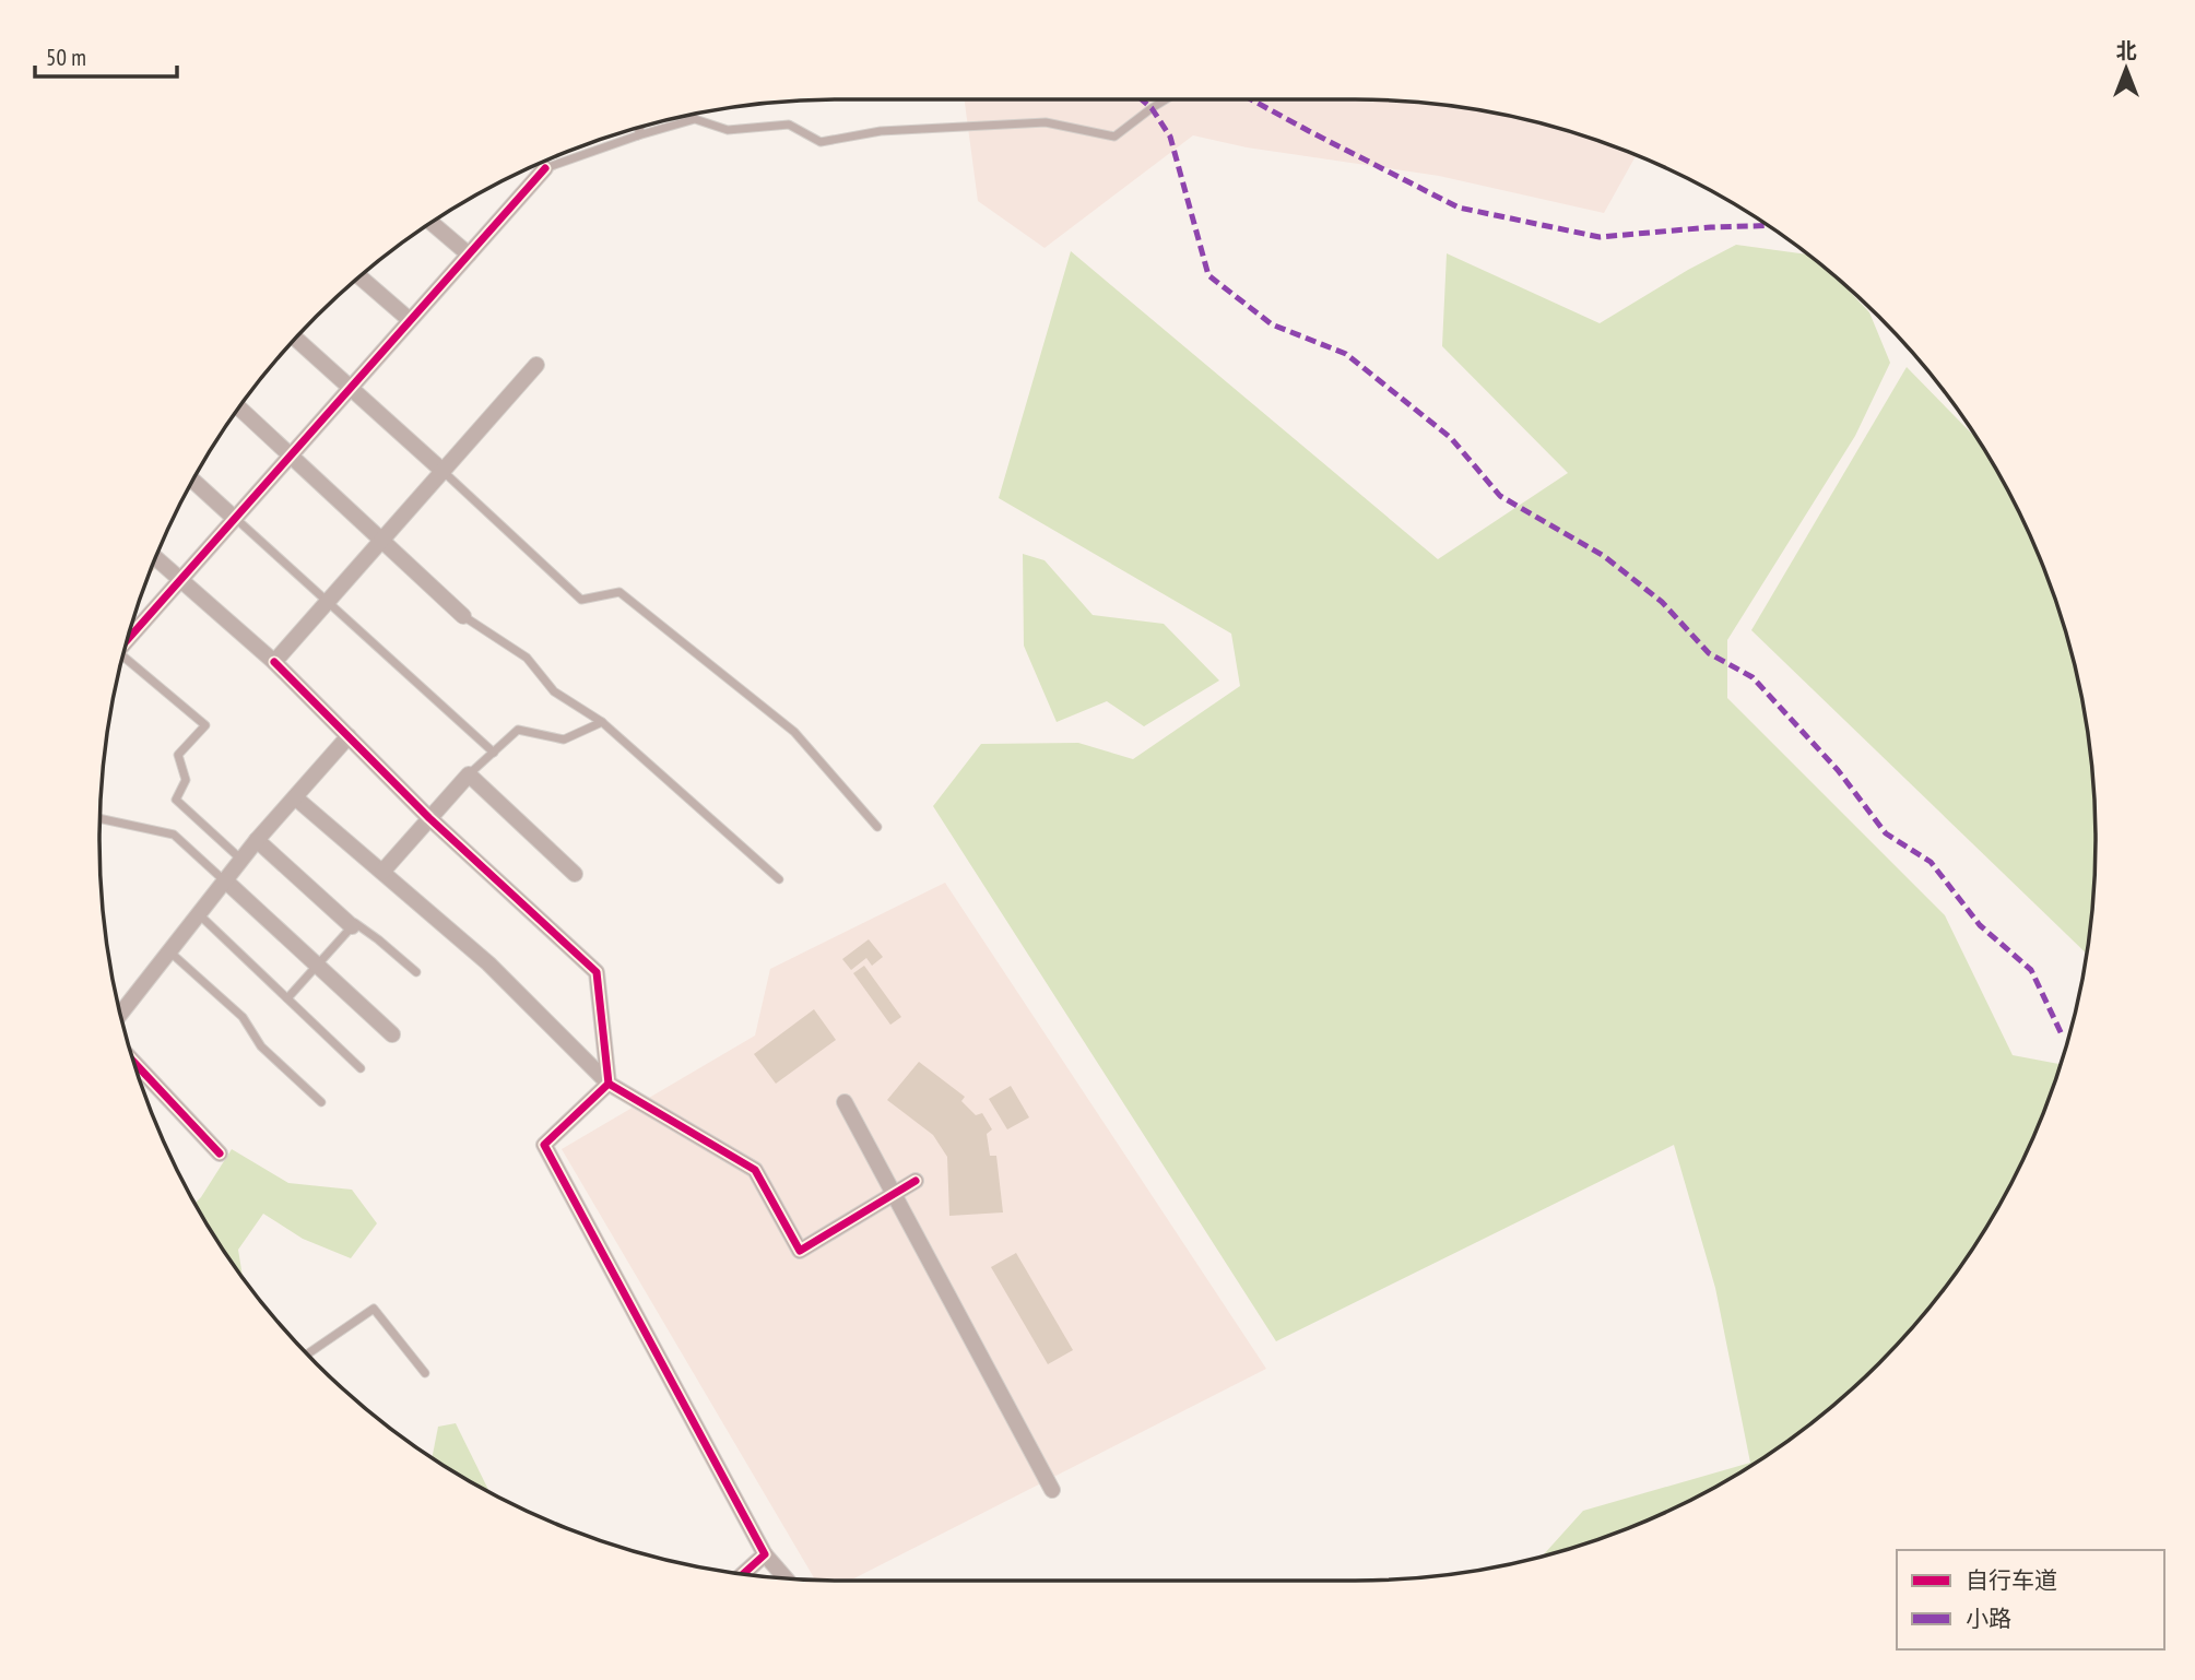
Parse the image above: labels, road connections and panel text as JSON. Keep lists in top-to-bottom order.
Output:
{
  "legend": ["自行车道", "小路"],
  "scale_bar": "50 m",
  "north": "top"
}
